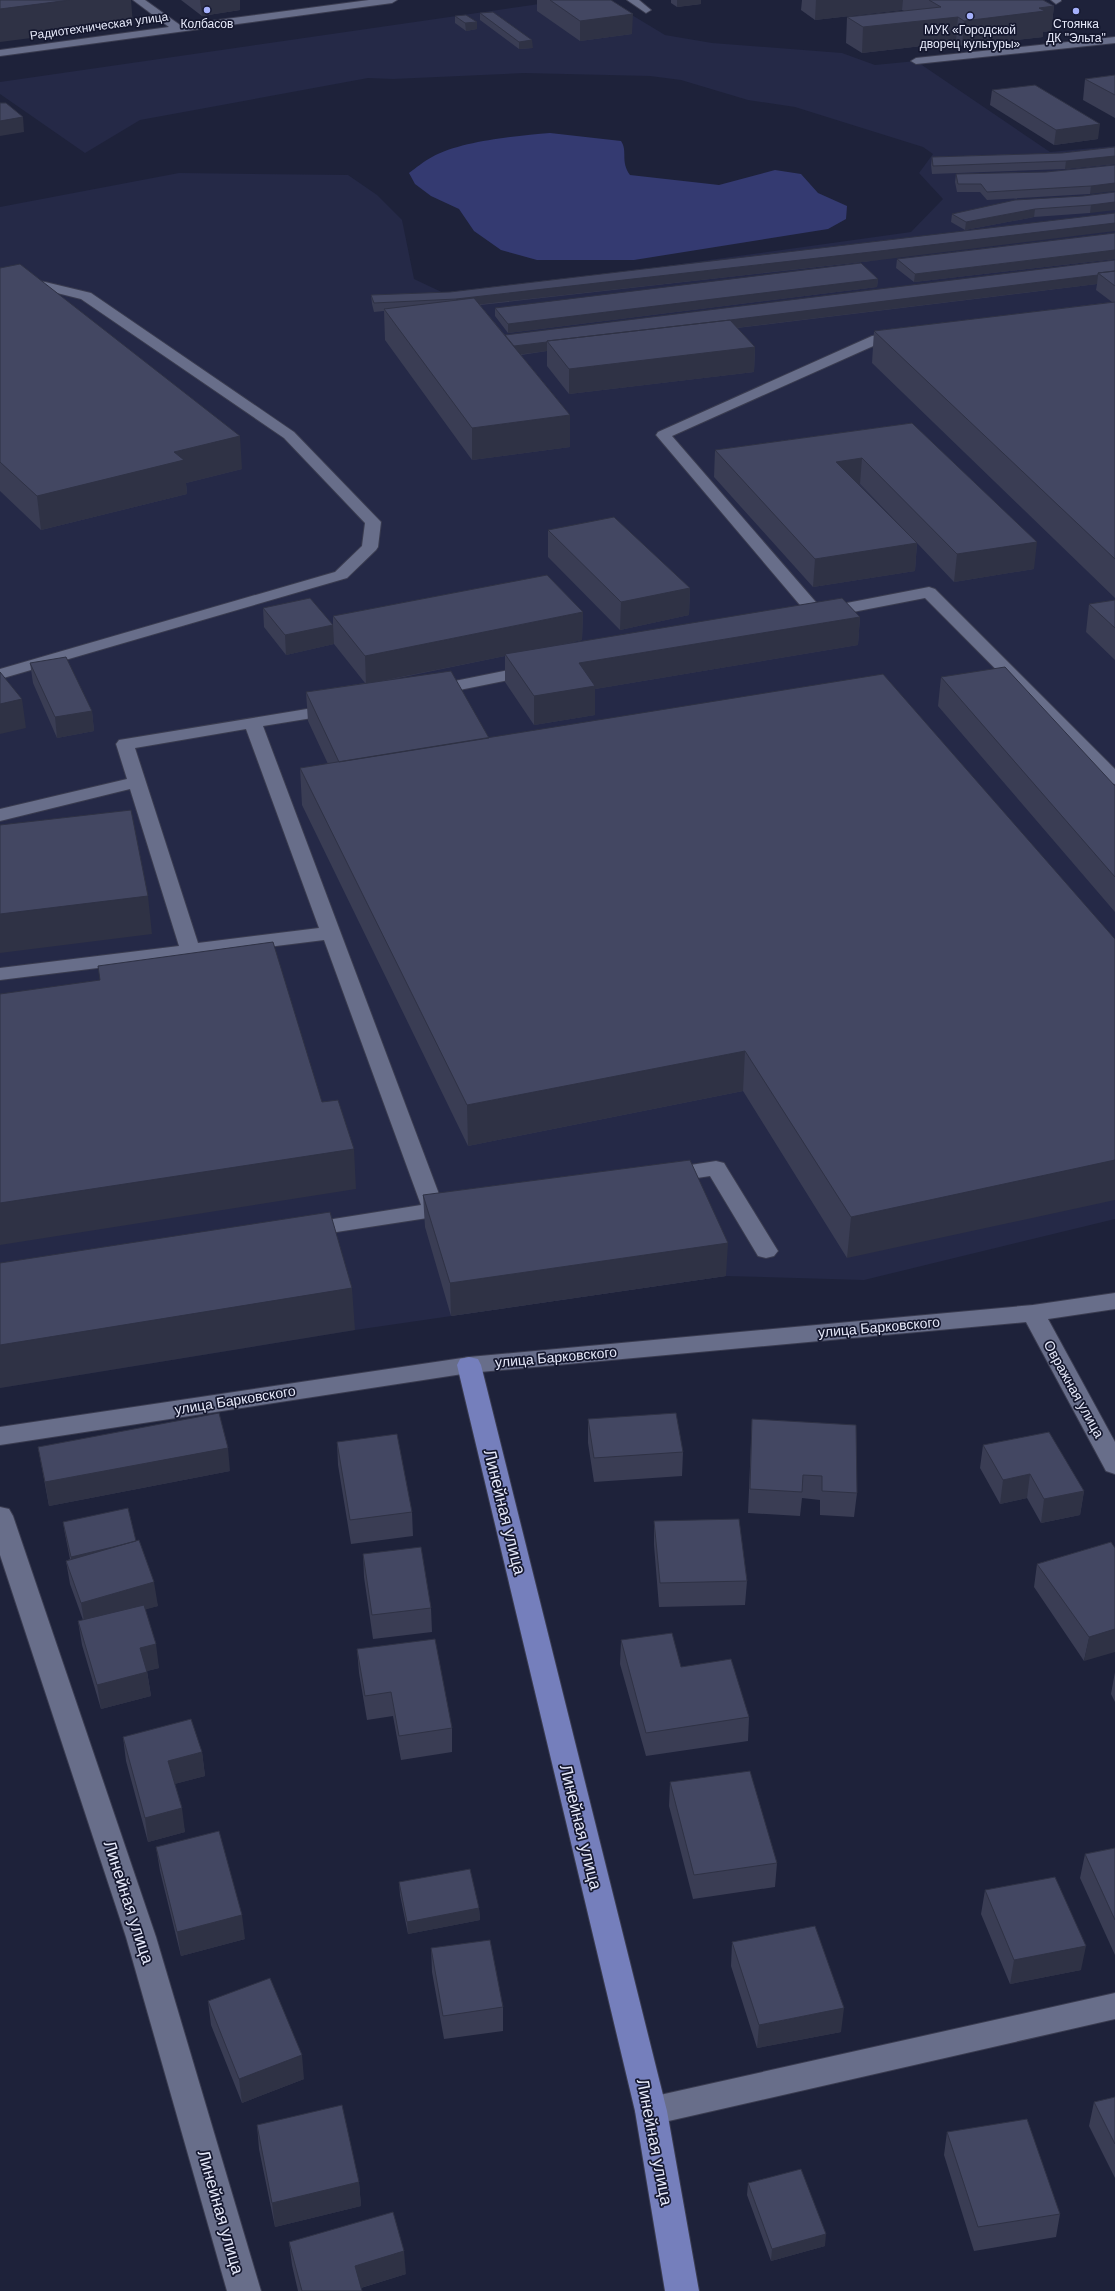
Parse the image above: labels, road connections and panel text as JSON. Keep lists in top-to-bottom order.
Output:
{
  "streets": {
    "main road": ["Линейная улица"],
    "street": ["Радиотехническая улица", "улица Барковского", "Овражная улица"]
  },
  "crossings": [
    ["улица Барковского", "Овражная улица"],
    ["улица Барковского", "Линейная улица"]
  ],
  "places": ["Колбасов", "Стоянка ДК \"Эльта\"", "МУК «Городской дворец культуры»"]
}
